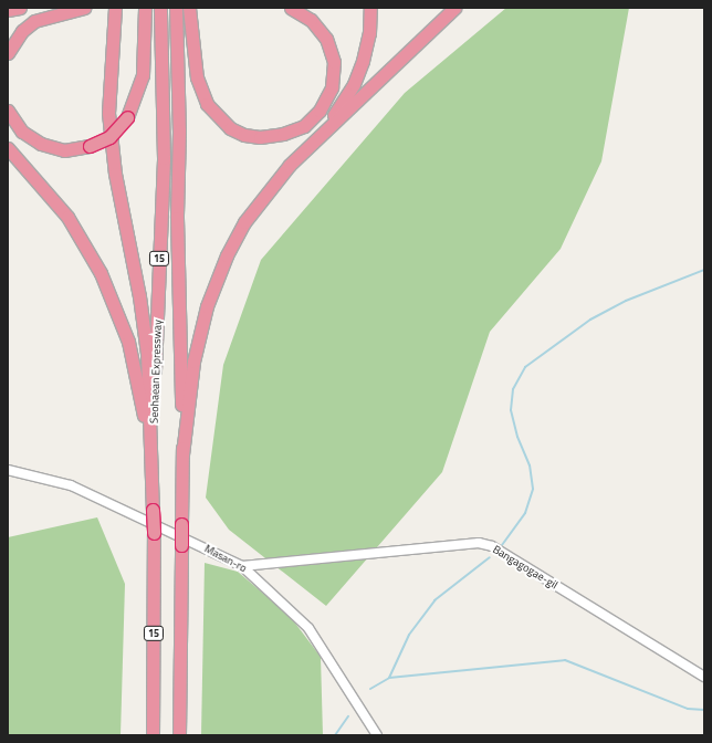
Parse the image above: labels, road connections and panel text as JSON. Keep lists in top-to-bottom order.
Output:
{
  "streets": {
    "highway": ["15", "Seohaean Expressway"],
    "street": ["Masan-ro", "Bangagogae-gil"]
  },
  "crossings": [
    ["Masan-ro", "Bangagogae-gil"]
  ]
}
